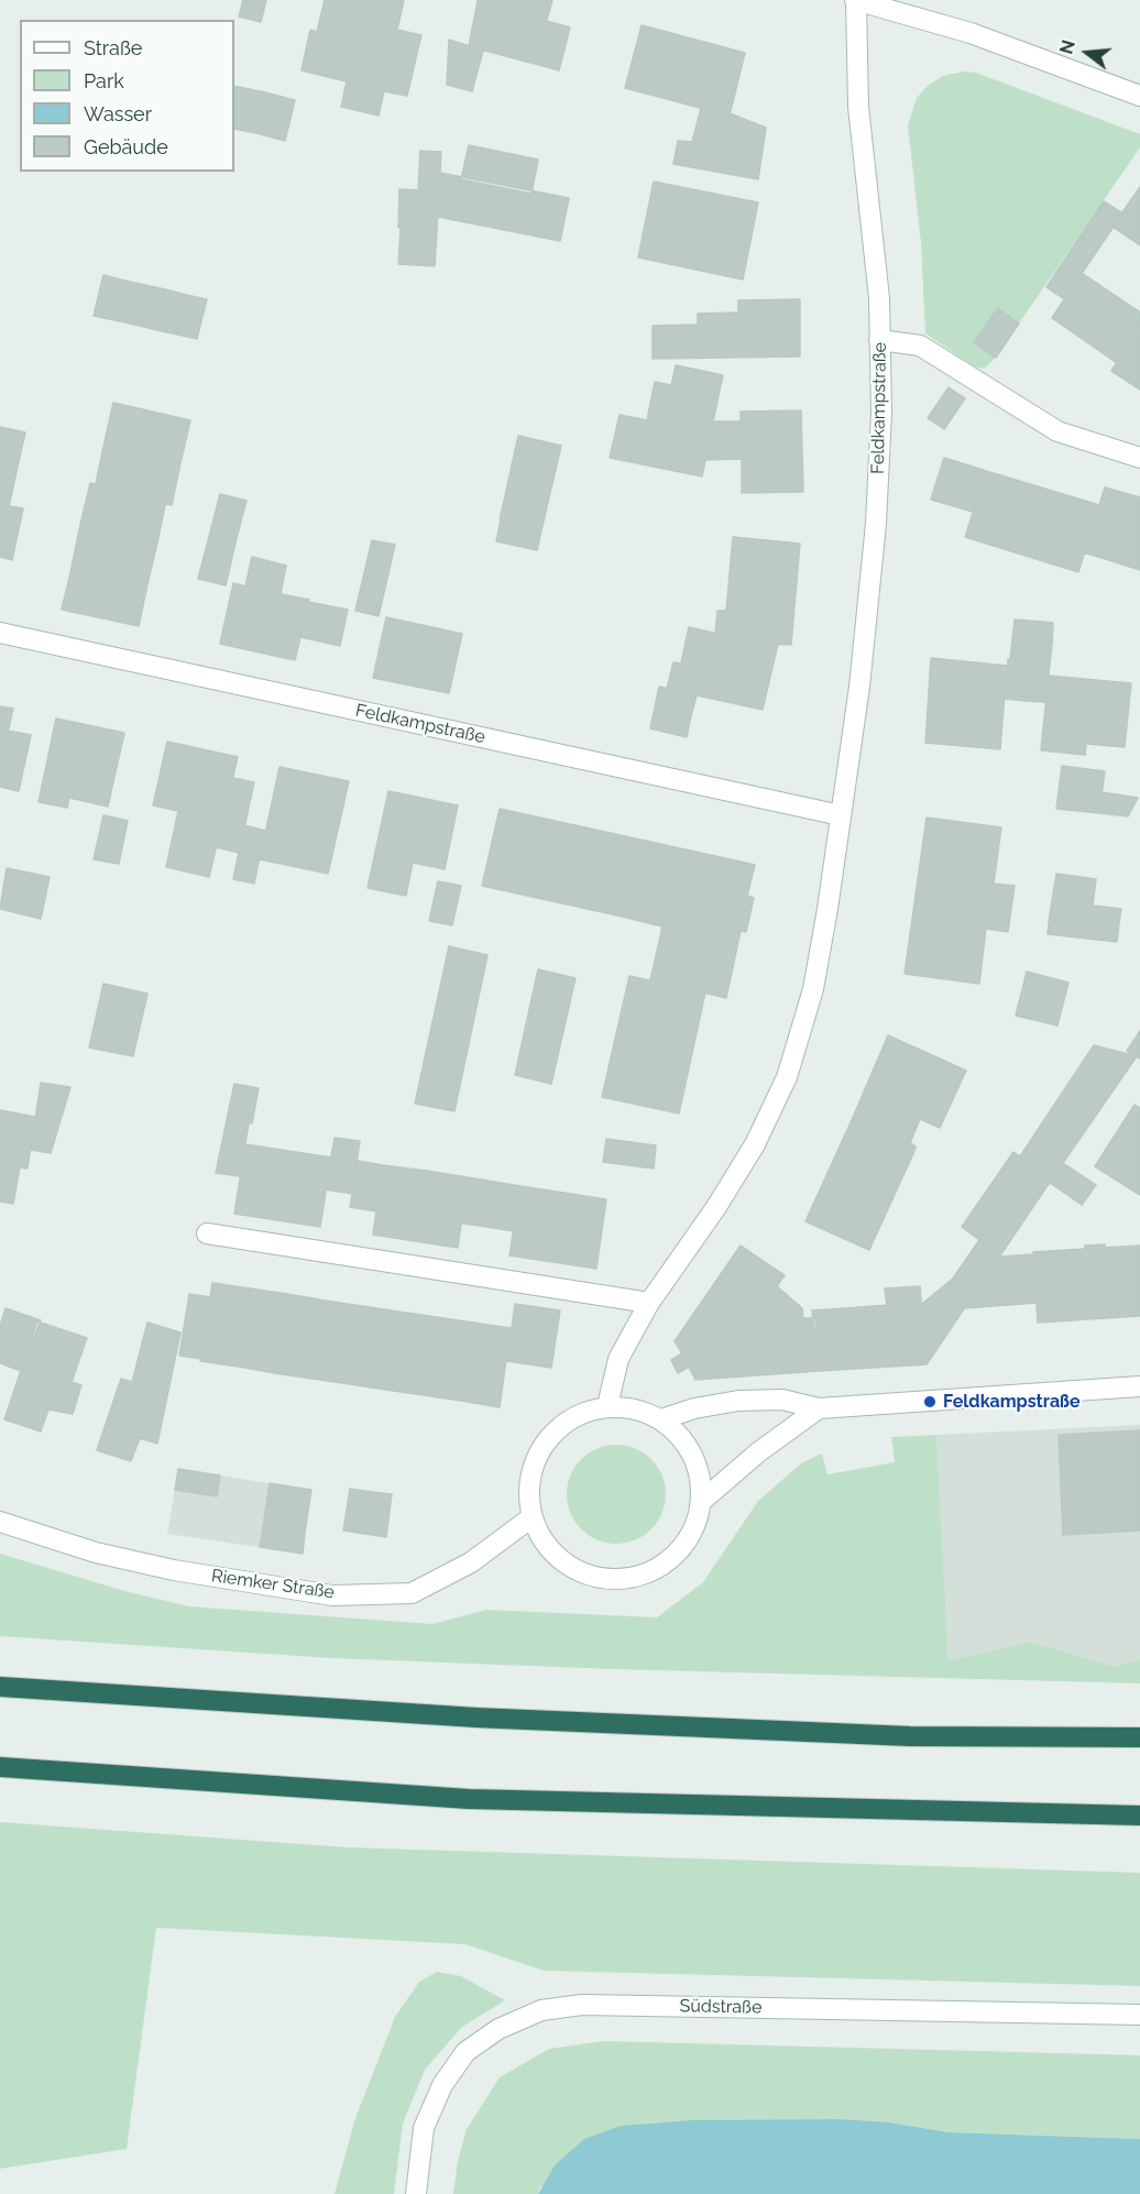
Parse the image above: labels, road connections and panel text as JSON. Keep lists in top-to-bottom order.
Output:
{
  "streets": {
    "street": ["Feldkampstraße", "Riemker Straße", "Südstraße"]
  },
  "crossings": [
    ["Feldkampstraße", "Riemker Straße"]
  ],
  "places": ["Feldkampstraße"],
  "legend": [
    "Straße",
    "Park",
    "Wasser",
    "Gebäude"
  ],
  "north": "left"
}
